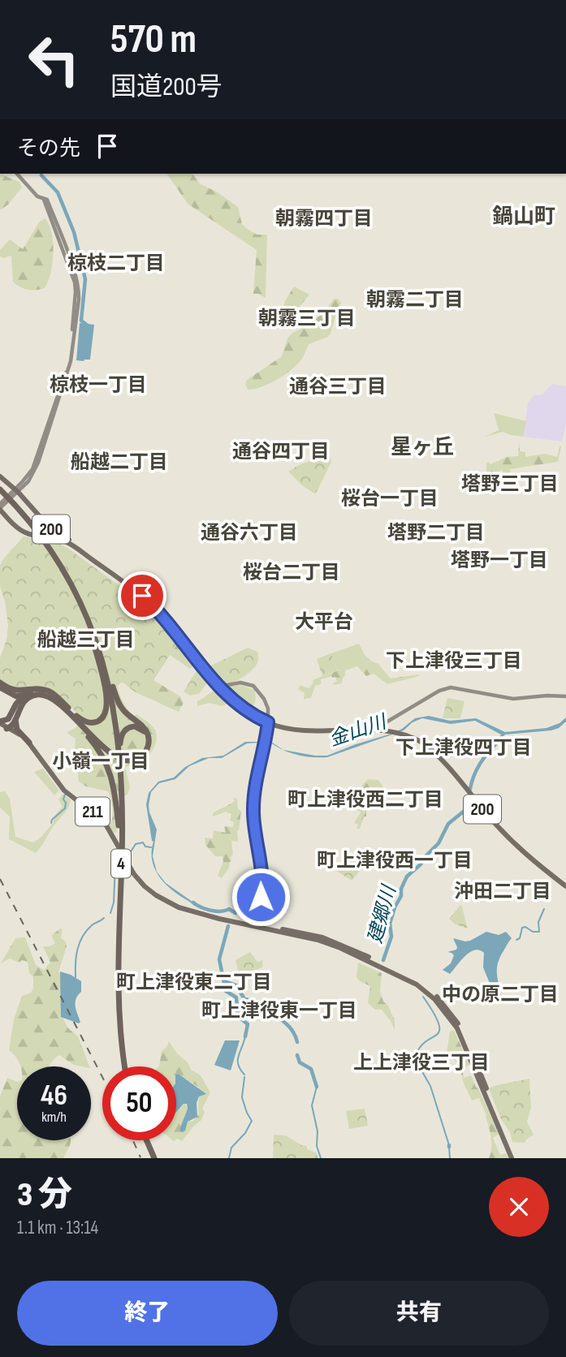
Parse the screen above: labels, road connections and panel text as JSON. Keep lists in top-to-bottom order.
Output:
{
  "streets": {
    "highway": ["200", "211", "4"]
  },
  "districts": [
    "鍋山町",
    "朝霧四丁目",
    "椋枝二丁目",
    "朝霧二丁目",
    "朝霧三丁目",
    "椋枝一丁目",
    "通谷三丁目",
    "星ヶ丘",
    "通谷四丁目",
    "船越二丁目",
    "塔野三丁目",
    "桜台一丁目",
    "通谷六丁目",
    "塔野二丁目",
    "塔野一丁目",
    "桜台二丁目",
    "大平台",
    "船越三丁目",
    "下上津役三丁目",
    "下上津役四丁目",
    "小嶺一丁目",
    "町上津役西二丁目",
    "町上津役西一丁目",
    "沖田二丁目",
    "町上津役東二丁目",
    "中の原二丁目",
    "町上津役東一丁目",
    "上上津役三丁目"
  ],
  "water": ["金山川", "建郷川"],
  "page": {
    "turn": ["570 m", "国道200号"],
    "then": "その先",
    "speed": "46 km/h",
    "limit": "50",
    "heading": ["3 分", "1.1 km · 13:14"],
    "buttons": ["終了", "共有"]
  }
}
